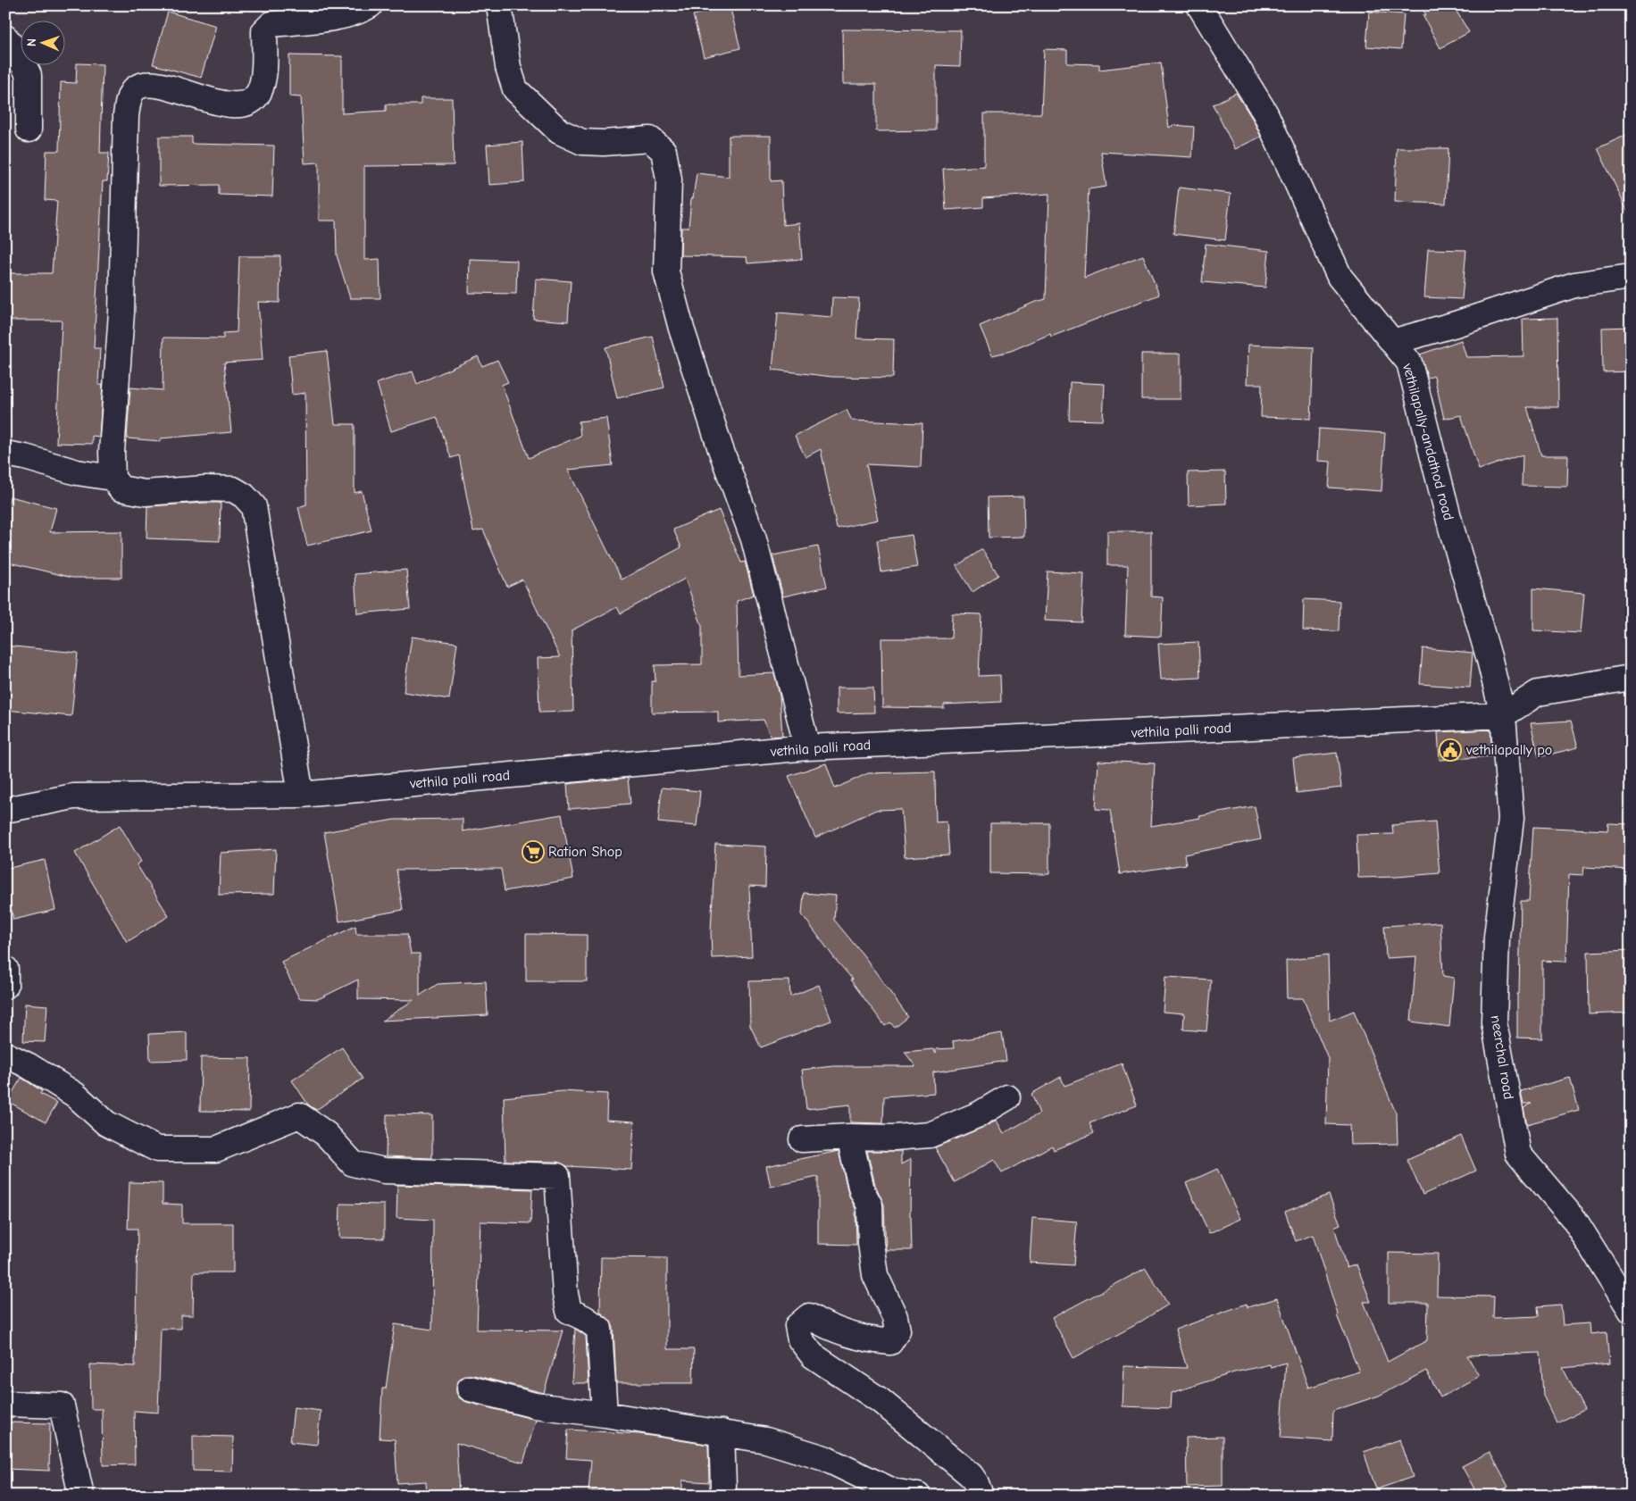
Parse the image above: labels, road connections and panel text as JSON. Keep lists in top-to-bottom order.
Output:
{
  "streets": {
    "street": ["vethilapally-andathod road", "vethila palli road", "neerchal road"]
  },
  "crossings": [
    ["vethilapally-andathod road", "vethila palli road"],
    ["vethilapally-andathod road", "neerchal road"],
    ["vethila palli road", "neerchal road"]
  ],
  "places": {
    "public building": ["vethilapally po"],
    "supermarket": ["Ration Shop"]
  },
  "north": "left"
}
